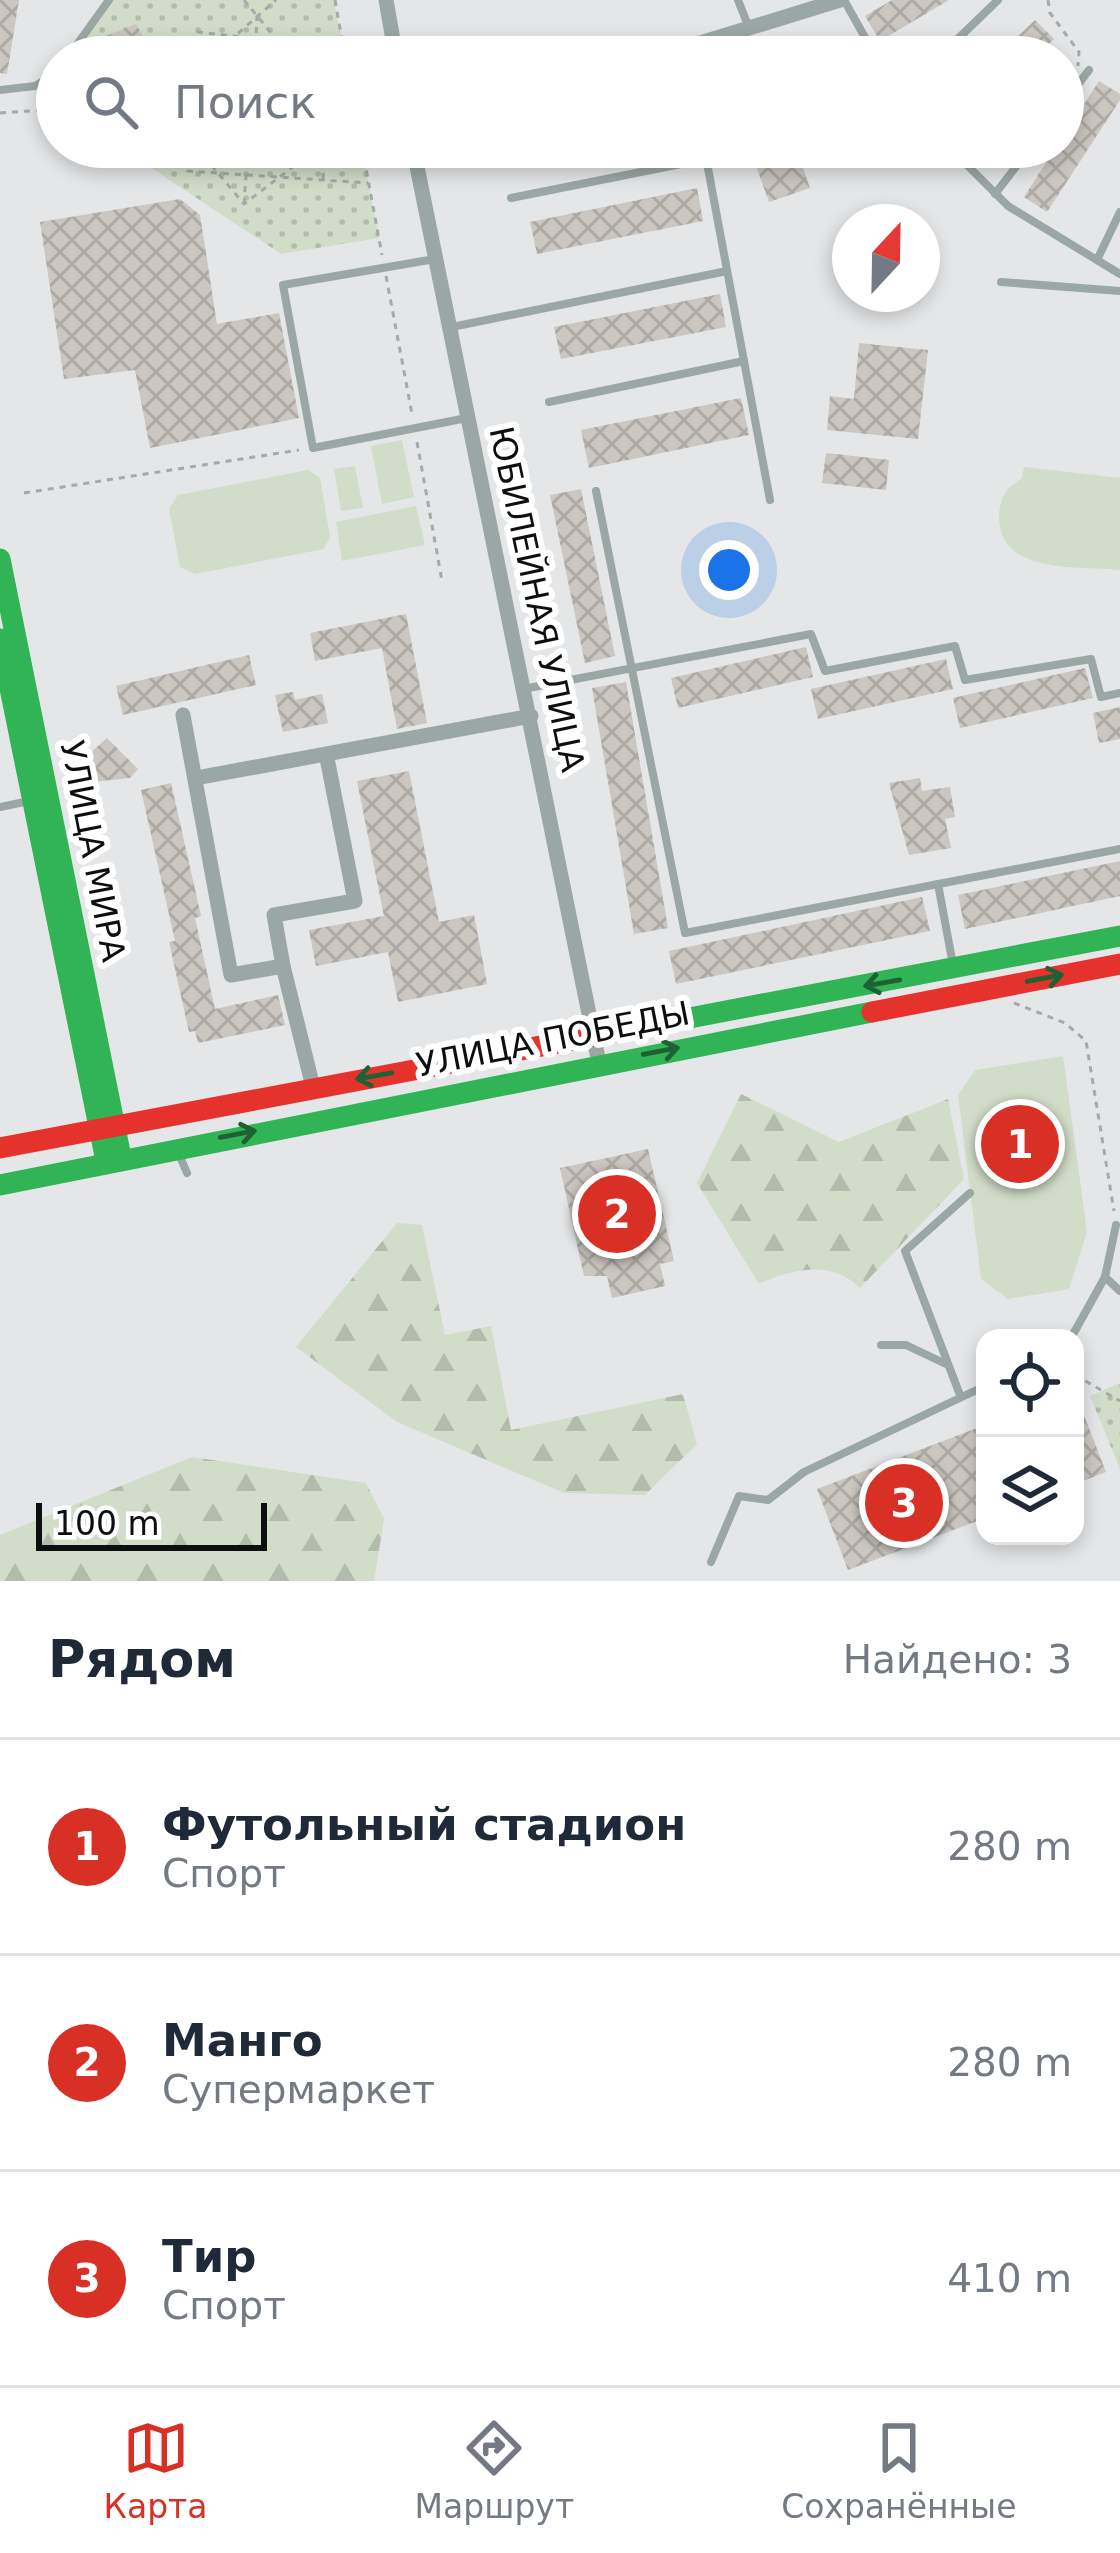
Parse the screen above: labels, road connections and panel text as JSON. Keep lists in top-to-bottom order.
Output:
{
  "streets": {
    "street": ["ЮБИЛЕЙНАЯ УЛИЦА", "УЛИЦА МИРА", "УЛИЦА ПОБЕДЫ"]
  },
  "crossings": [
    ["ЮБИЛЕЙНАЯ УЛИЦА", "УЛИЦА ПОБЕДЫ"],
    ["УЛИЦА МИРА", "УЛИЦА ПОБЕДЫ"]
  ],
  "scale_bar": "100 m",
  "north": "top",
  "page": {
    "search": "Поиск",
    "pins": ["1", "2", "3"],
    "scale": "100 m",
    "heading": ["Рядом", "Найдено: 3"],
    "list": [
      {
        "mark": "1",
        "name": "Футольный стадион",
        "note": "Спорт",
        "value": "280 m"
      },
      {
        "mark": "2",
        "name": "Манго",
        "note": "Супермаркет",
        "value": "280 m"
      },
      {
        "mark": "3",
        "name": "Тир",
        "note": "Спорт",
        "value": "410 m"
      }
    ],
    "nav": ["Карта", "Маршрут", "Сохранённые"]
  }
}
